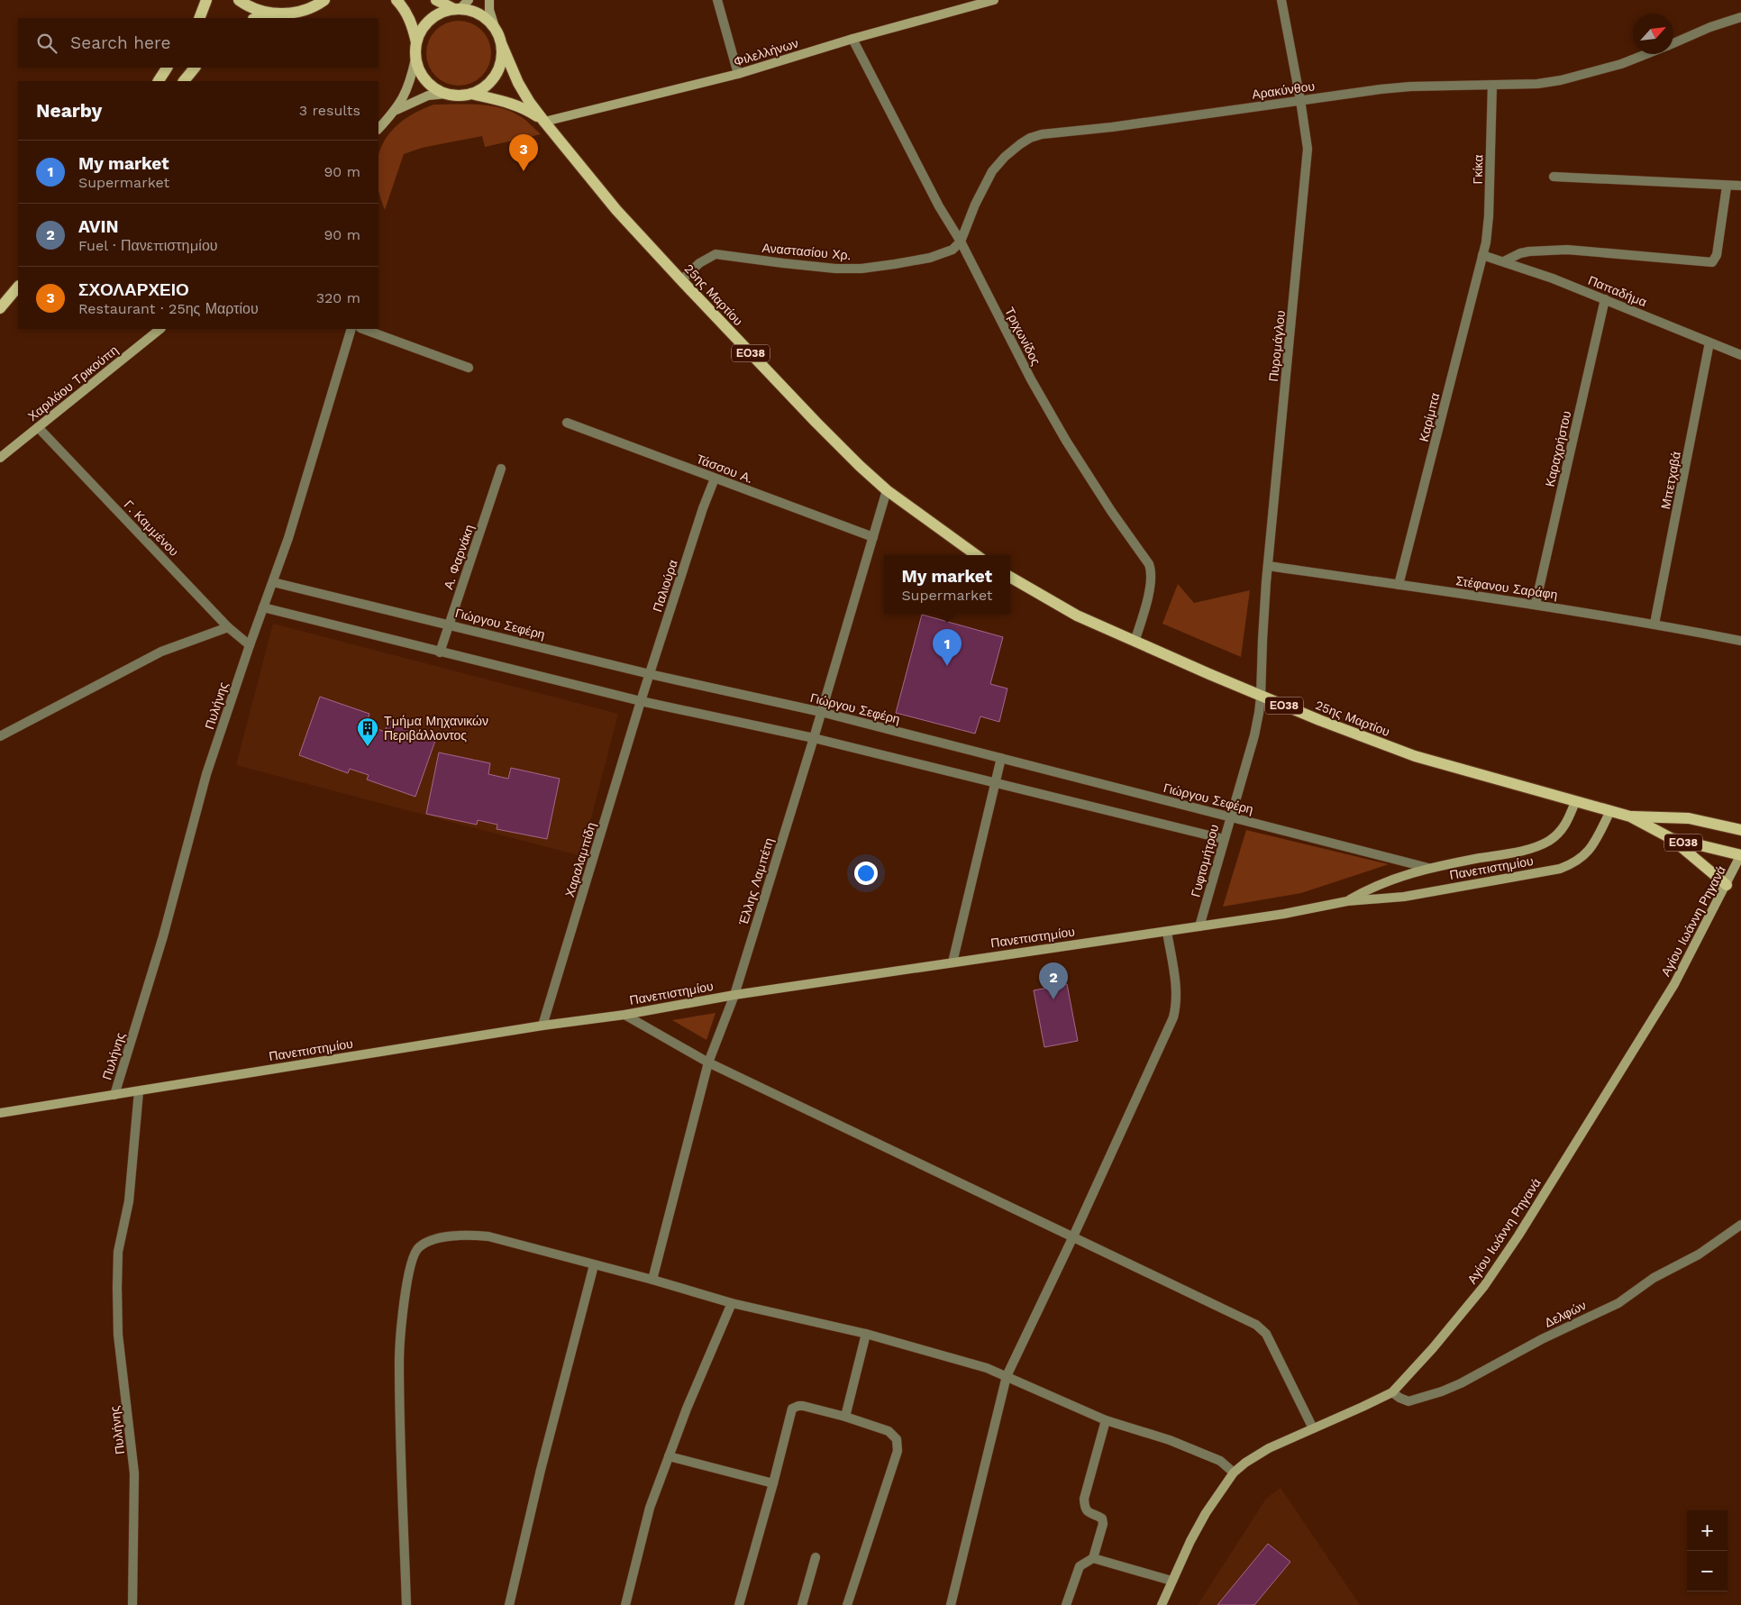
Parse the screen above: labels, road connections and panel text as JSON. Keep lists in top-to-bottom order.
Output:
{
  "streets": {
    "main road": ["25ης Μαρτίου", "ΕΟ38"],
    "street": [
      "Φιλελλήνων",
      "Αρακύνθου",
      "Γκίκα",
      "Αναστασίου Χρ.",
      "Παπαδήμα",
      "Τριχωνίδος",
      "Πυρομάγλου",
      "Χαριλάου Τρικούπη",
      "Καρίμπα",
      "Καραχρήστου",
      "Τάσσου Α.",
      "Μπετχαβά",
      "Γ. Καμμένου",
      "Α. Φαρνάκη",
      "Παλιούρα",
      "Στέφανου Σαράφη",
      "Γιώργου Σεφέρη",
      "Πυλήνης",
      "Χαραλαμπίδη",
      "Γυφτομήτρου",
      "Πανεπιστημίου",
      "Έλλης Λαμπέτη",
      "Αγίου Ιωάννη Ρηγανά",
      "Δελφών"
    ]
  },
  "crossings": [
    ["Φιλελλήνων", "25ης Μαρτίου"],
    ["Φιλελλήνων", "Τριχωνίδος"],
    ["Αρακύνθου", "Γκίκα"],
    ["Αρακύνθου", "Αναστασίου Χρ."],
    ["Αρακύνθου", "Τριχωνίδος"],
    ["Αρακύνθου", "Πυρομάγλου"],
    ["Γκίκα", "Παπαδήμα"],
    ["Γκίκα", "Καρίμπα"],
    ["Αναστασίου Χρ.", "25ης Μαρτίου"],
    ["Αναστασίου Χρ.", "Τριχωνίδος"],
    ["Παπαδήμα", "Καρίμπα"],
    ["Παπαδήμα", "Καραχρήστου"],
    ["Παπαδήμα", "Μπετχαβά"],
    ["25ης Μαρτίου", "Τριχωνίδος"],
    ["25ης Μαρτίου", "Πυρομάγλου"],
    ["25ης Μαρτίου", "ΕΟ38"],
    ["25ης Μαρτίου", "Γυφτομήτρου"],
    ["25ης Μαρτίου", "Πανεπιστημίου"],
    ["25ης Μαρτίου", "Έλλης Λαμπέτη"],
    ["Πυρομάγλου", "Στέφανου Σαράφη"],
    ["Πυρομάγλου", "Γυφτομήτρου"],
    ["ΕΟ38", "Αγίου Ιωάννη Ρηγανά"],
    ["Χαριλάου Τρικούπη", "Γ. Καμμένου"],
    ["Καρίμπα", "Στέφανου Σαράφη"],
    ["Καραχρήστου", "Στέφανου Σαράφη"],
    ["Τάσσου Α.", "Παλιούρα"],
    ["Τάσσου Α.", "Έλλης Λαμπέτη"],
    ["Μπετχαβά", "Στέφανου Σαράφη"],
    ["Γ. Καμμένου", "Πυλήνης"],
    ["Α. Φαρνάκη", "Γιώργου Σεφέρη"],
    ["Παλιούρα", "Γιώργου Σεφέρη"],
    ["Παλιούρα", "Χαραλαμπίδη"],
    ["Γιώργου Σεφέρη", "Πυλήνης"],
    ["Γιώργου Σεφέρη", "Γυφτομήτρου"],
    ["Γιώργου Σεφέρη", "Πανεπιστημίου"],
    ["Γιώργου Σεφέρη", "Έλλης Λαμπέτη"],
    ["Πυλήνης", "Πανεπιστημίου"],
    ["Χαραλαμπίδη", "Πανεπιστημίου"],
    ["Γυφτομήτρου", "Πανεπιστημίου"],
    ["Πανεπιστημίου", "Έλλης Λαμπέτη"],
    ["Αγίου Ιωάννη Ρηγανά", "Δελφών"]
  ],
  "places": {
    "building": ["Τμήμα Μηχανικών Περιβάλλοντος"]
  },
  "north": "top right",
  "page": {
    "search": "Search here",
    "heading": ["Nearby", "3 results"],
    "pins": ["3", "1", "2"],
    "list": [
      {
        "mark": "1",
        "name": "My market",
        "note": "Supermarket",
        "value": "90 m"
      },
      {
        "mark": "2",
        "name": "AVIN",
        "note": "Fuel · Πανεπιστημίου",
        "value": "90 m"
      },
      {
        "mark": "3",
        "name": "ΣΧΟΛΑΡΧΕΙΟ",
        "note": "Restaurant · 25ης Μαρτίου",
        "value": "320 m"
      }
    ],
    "popup": ["My market", "Supermarket"],
    "map_buttons": ["+", "−"]
  }
}
